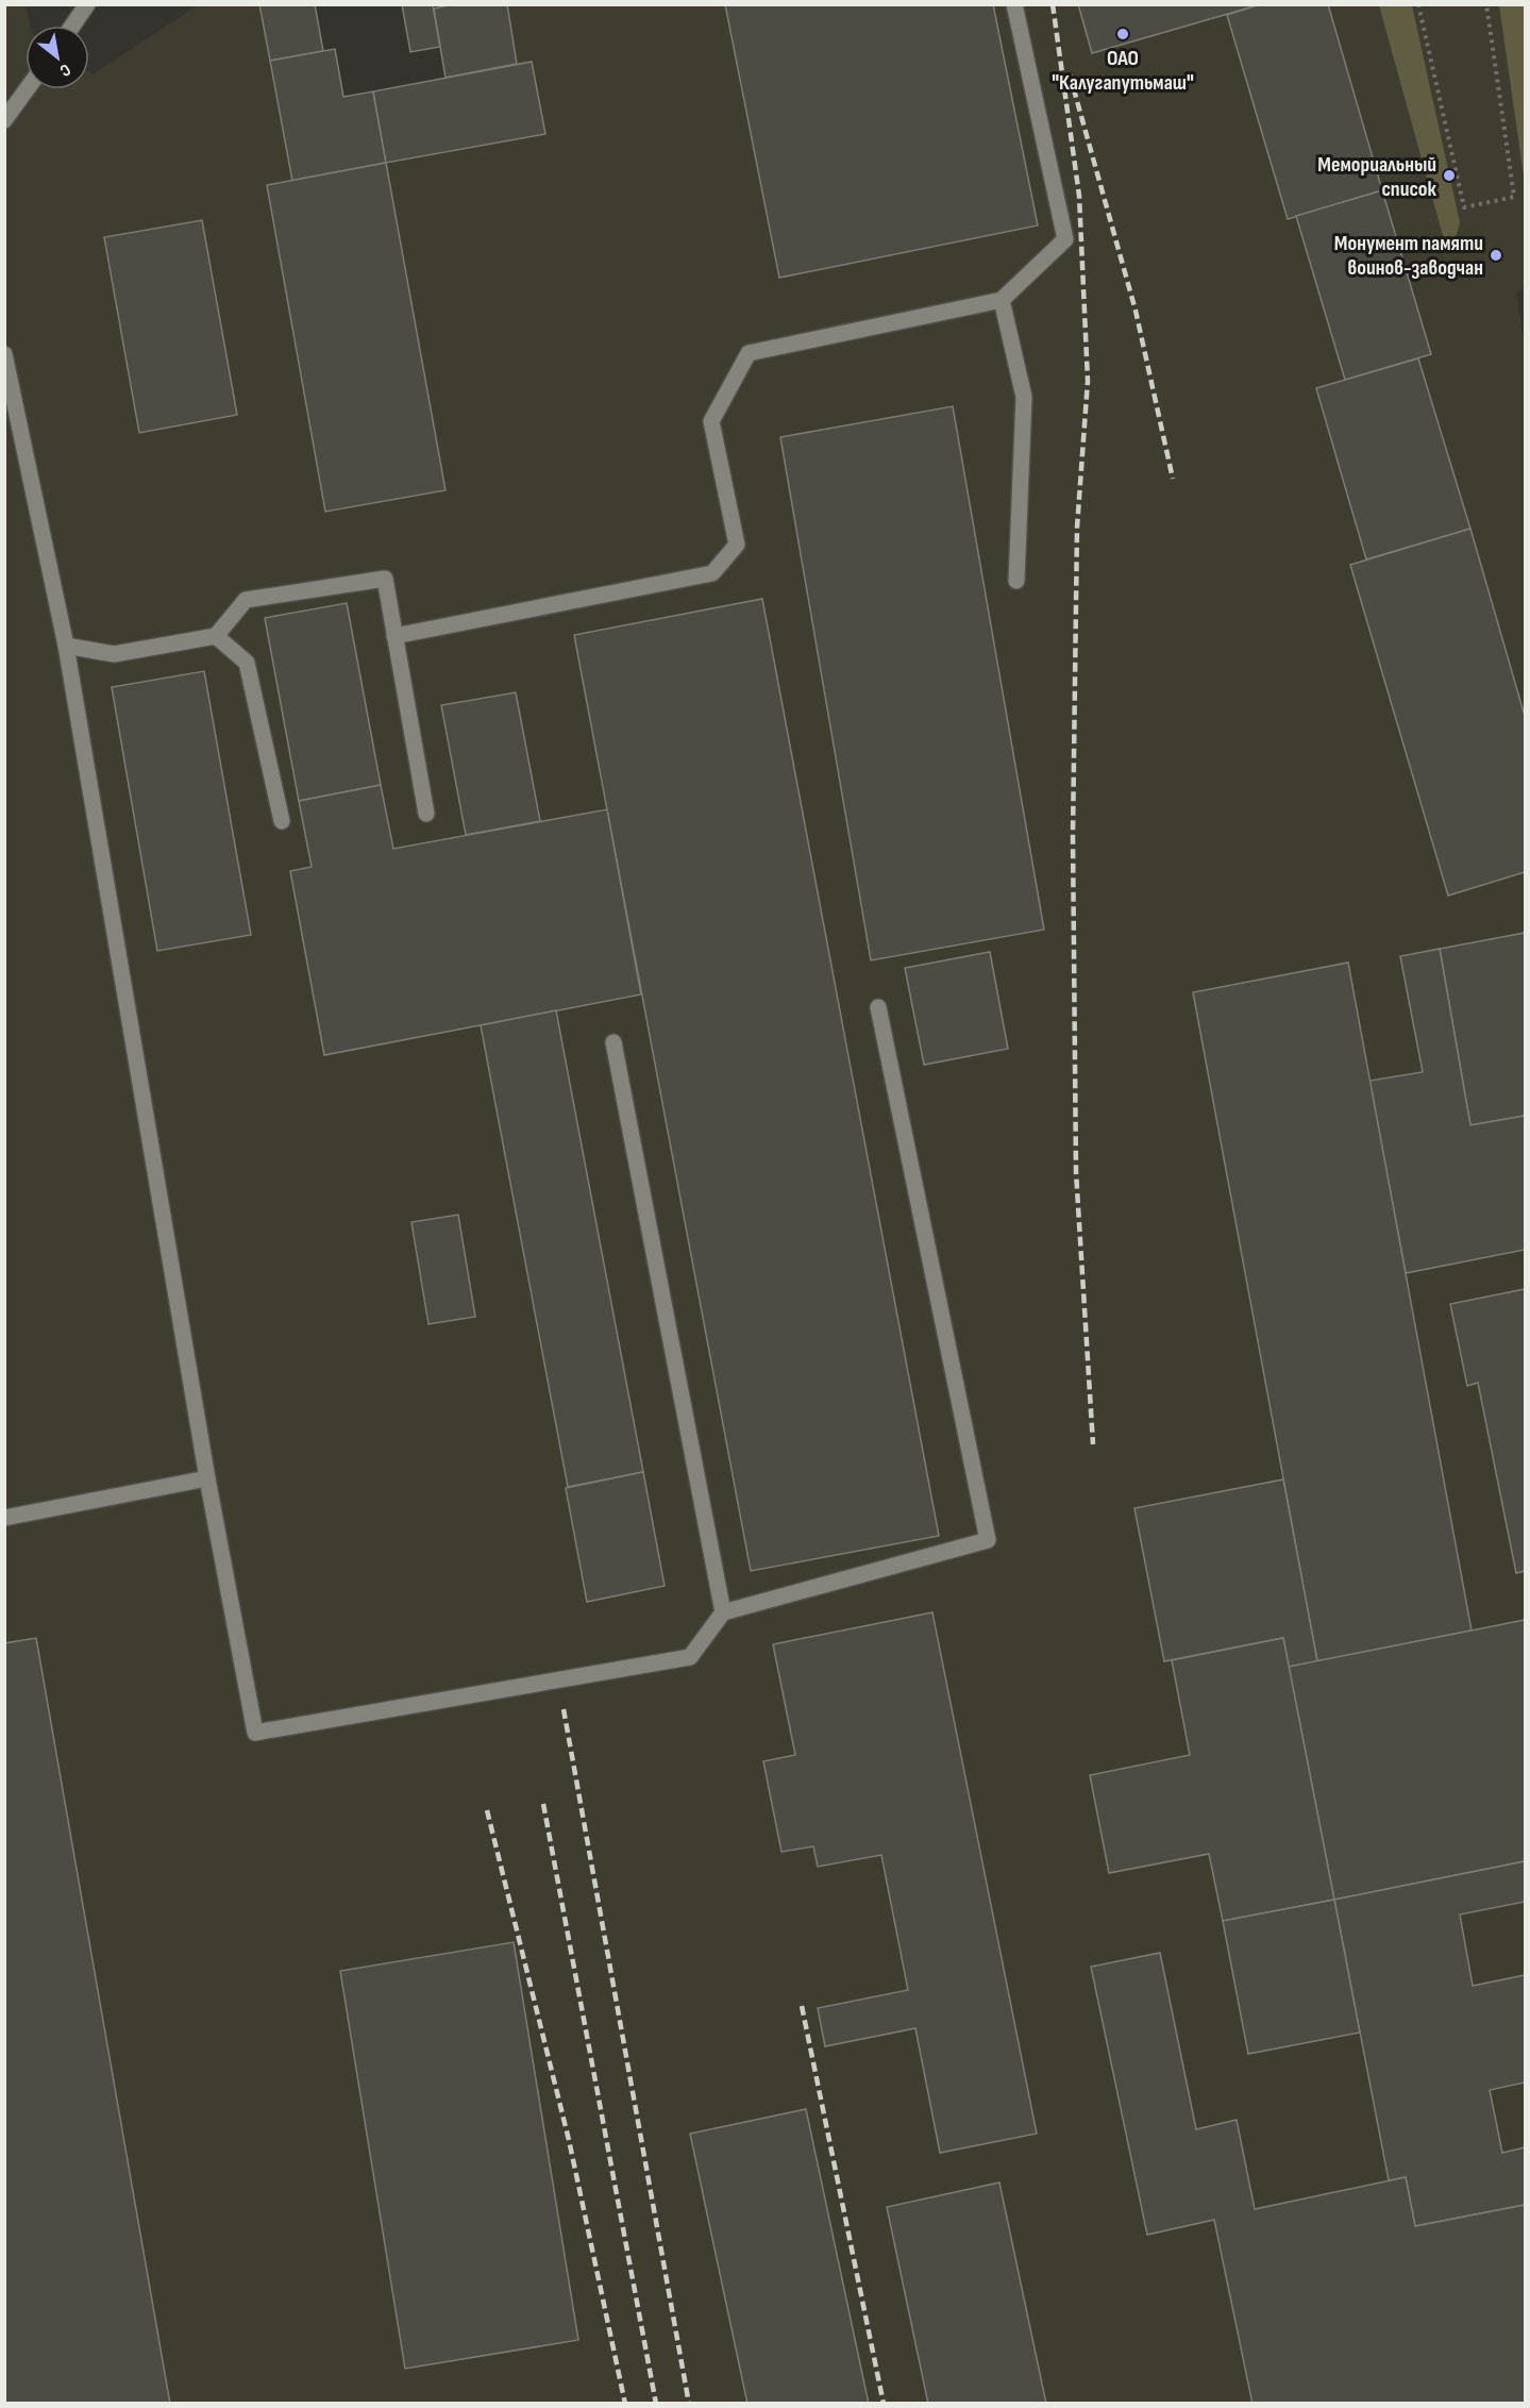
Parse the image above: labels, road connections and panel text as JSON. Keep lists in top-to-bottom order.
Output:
{
  "places": ["ОАО \"Калугапутьмаш\"", "Мемориальный список", "Монумент памяти воинов-заводчан"],
  "north": "bottom right"
}
